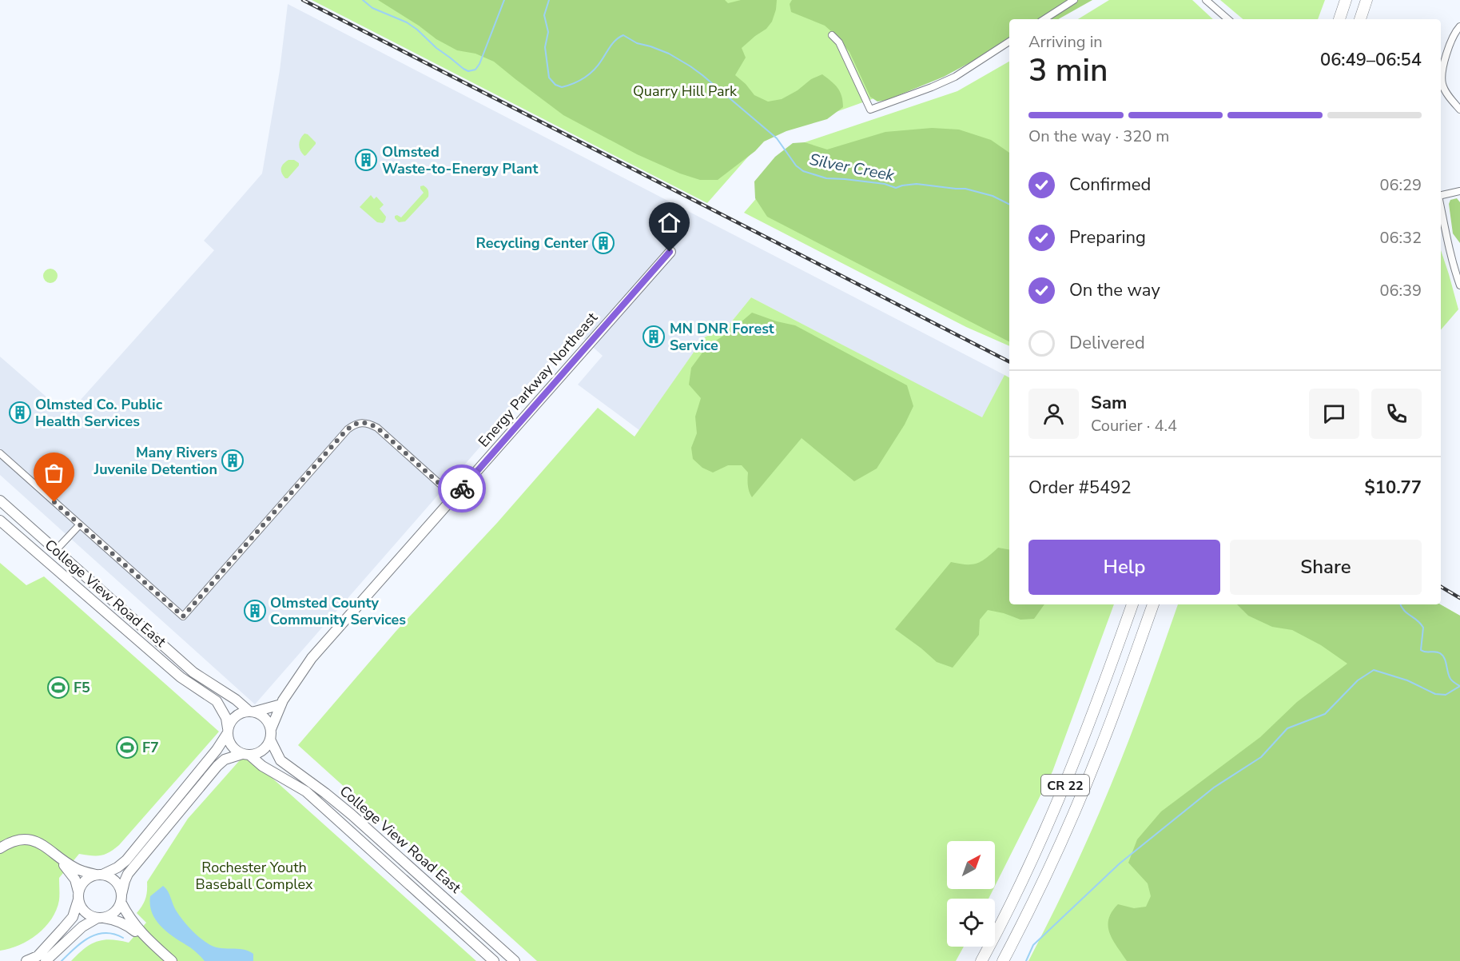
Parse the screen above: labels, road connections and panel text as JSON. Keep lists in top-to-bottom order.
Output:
{
  "streets": {
    "main road": ["CR 22"],
    "street": ["Energy Parkway Northeast", "College View Road East"]
  },
  "crossings": [
    ["Energy Parkway Northeast", "College View Road East"]
  ],
  "water": ["Silver Creek"],
  "parks": ["Quarry Hill Park", "Rochester Youth Baseball Complex"],
  "places": {
    "building": [
      "Olmsted Waste-to-Energy Plant",
      "Recycling Center",
      "MN DNR Forest Service",
      "Olmsted Co. Public Health Services",
      "Many Rivers Juvenile Detention",
      "Olmsted County Community Services"
    ],
    "sports": ["F5", "F7"]
  },
  "north": "top right",
  "page": {
    "heading": ["3 min", "Arriving in", "06:49–06:54"],
    "panel": [
      "Sam",
      "Courier · 4.4",
      "Order #5492",
      "$10.77"
    ],
    "bar": "On the way · 320 m",
    "list": [
      ["Confirmed", "06:29"],
      ["Preparing", "06:32"],
      ["On the way", "06:39"],
      "Delivered"
    ],
    "buttons": ["Help", "Share"]
  }
}
